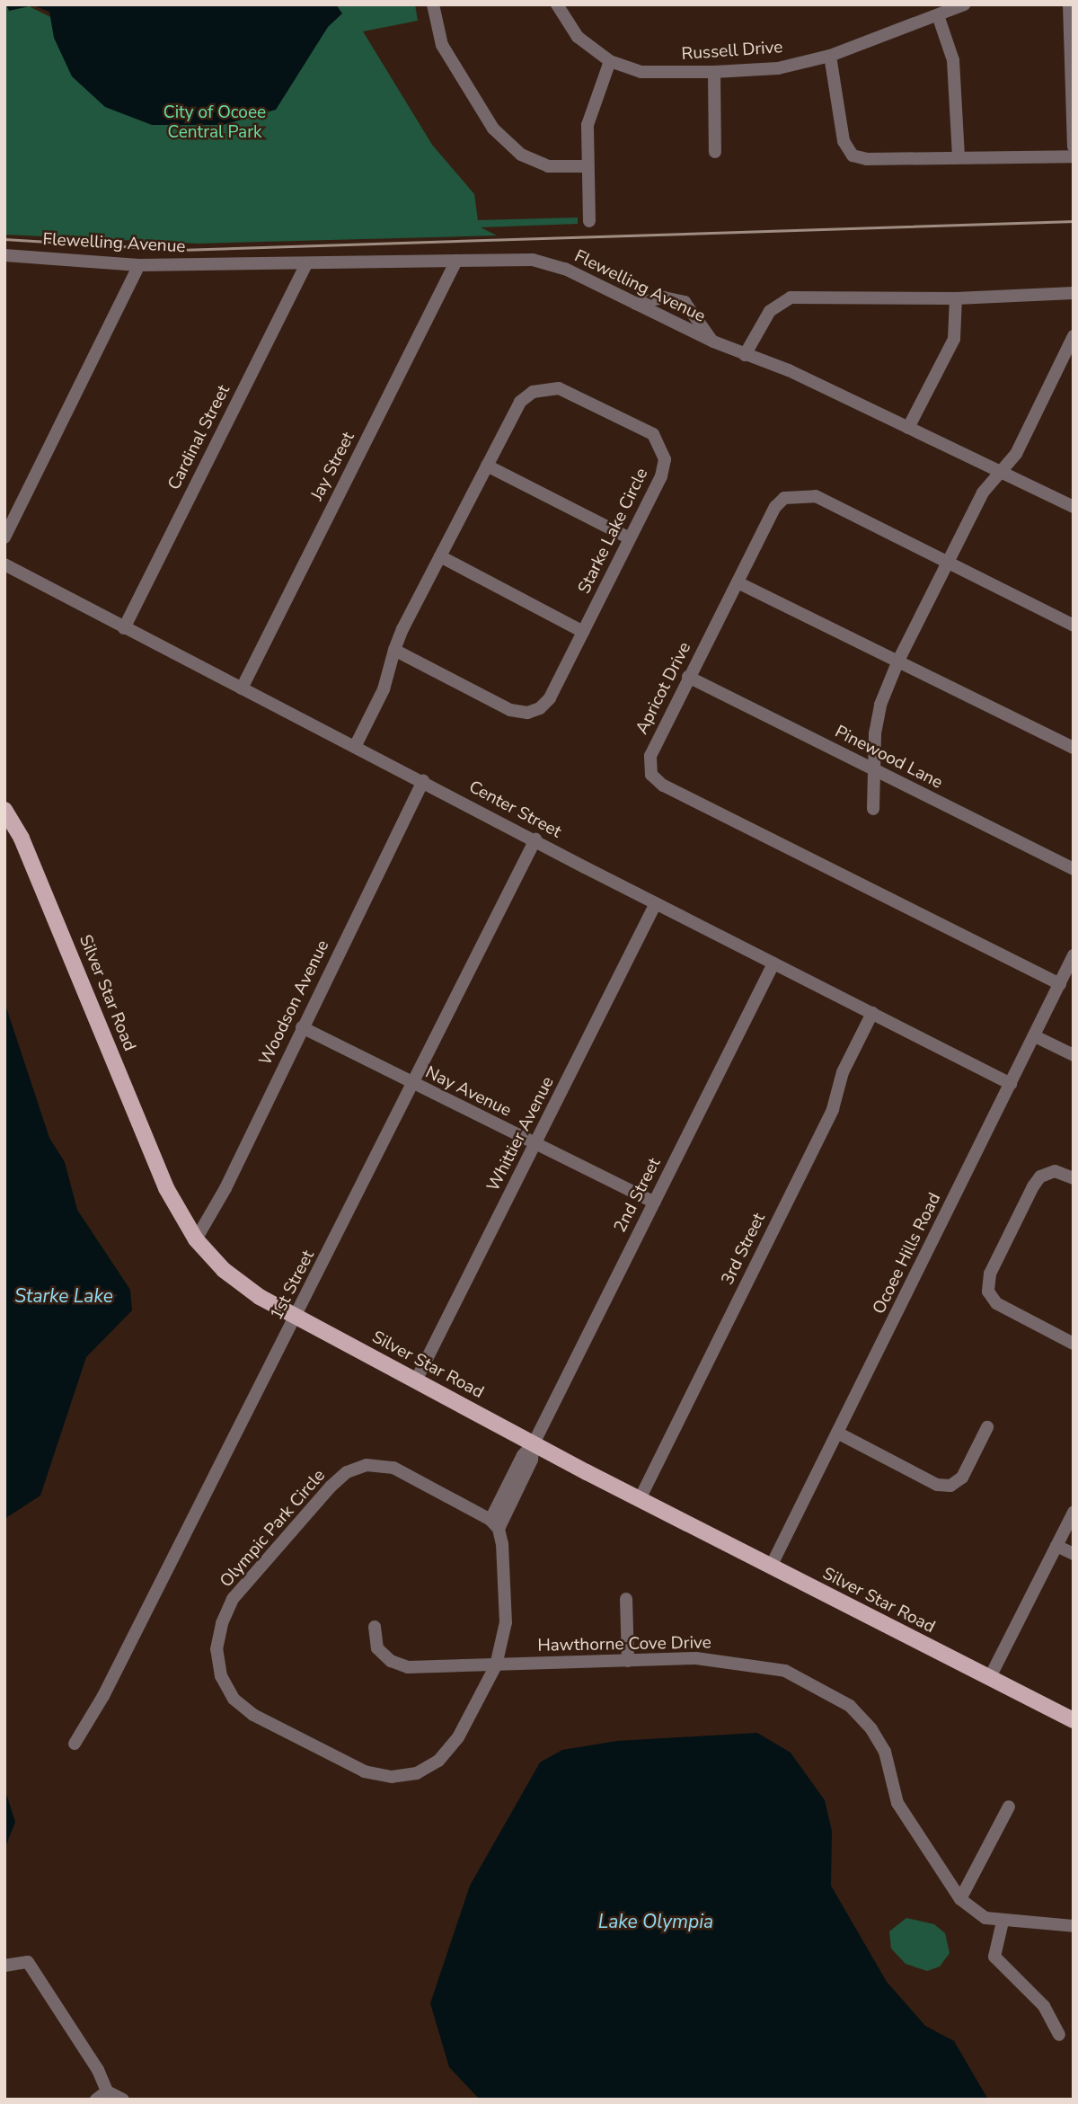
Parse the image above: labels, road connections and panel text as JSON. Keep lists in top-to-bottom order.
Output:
{
  "streets": {
    "main road": ["Silver Star Road"],
    "street": [
      "Russell Drive",
      "Flewelling Avenue",
      "Cardinal Street",
      "Jay Street",
      "Starke Lake Circle",
      "Apricot Drive",
      "Pinewood Lane",
      "Center Street",
      "Woodson Avenue",
      "Nay Avenue",
      "Whittier Avenue",
      "2nd Street",
      "3rd Street",
      "Ocoee Hills Road",
      "1st Street",
      "Olympic Park Circle",
      "Hawthorne Cove Drive"
    ]
  },
  "crossings": [
    ["Flewelling Avenue", "Cardinal Street"],
    ["Flewelling Avenue", "Jay Street"],
    ["Cardinal Street", "Center Street"],
    ["Jay Street", "Center Street"],
    ["Starke Lake Circle", "Center Street"],
    ["Apricot Drive", "Pinewood Lane"],
    ["Apricot Drive", "Ocoee Hills Road"],
    ["Center Street", "Woodson Avenue"],
    ["Center Street", "Whittier Avenue"],
    ["Center Street", "2nd Street"],
    ["Center Street", "3rd Street"],
    ["Center Street", "Ocoee Hills Road"],
    ["Center Street", "1st Street"],
    ["Silver Star Road", "Woodson Avenue"],
    ["Silver Star Road", "Whittier Avenue"],
    ["Silver Star Road", "2nd Street"],
    ["Silver Star Road", "3rd Street"],
    ["Silver Star Road", "Ocoee Hills Road"],
    ["Silver Star Road", "1st Street"],
    ["Woodson Avenue", "Nay Avenue"],
    ["Nay Avenue", "Whittier Avenue"],
    ["Nay Avenue", "2nd Street"],
    ["Nay Avenue", "1st Street"],
    ["Olympic Park Circle", "Hawthorne Cove Drive"]
  ],
  "water": ["Starke Lake", "Lake Olympia"],
  "parks": ["City of Ocoee Central Park"]
}
